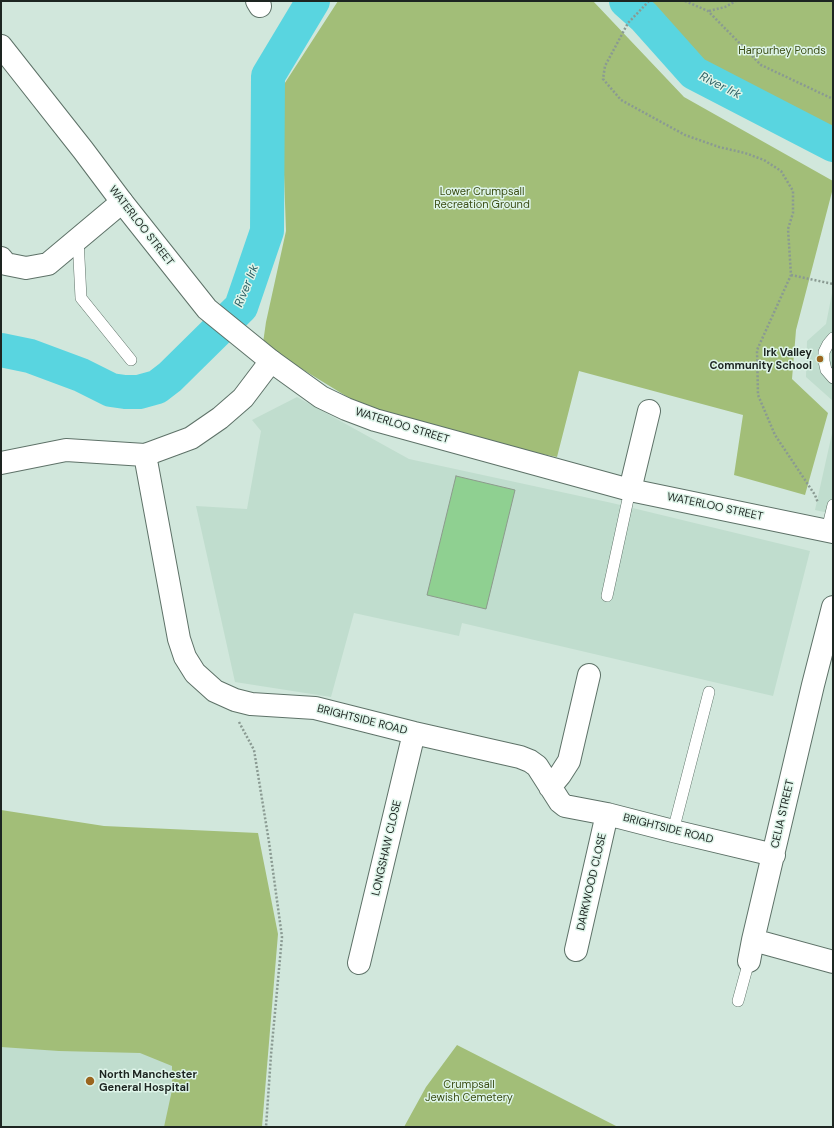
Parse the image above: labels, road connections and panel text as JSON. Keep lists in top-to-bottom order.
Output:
{
  "streets": {
    "street": [
      "WATERLOO STREET",
      "BRIGHTSIDE ROAD",
      "CELIA STREET",
      "LONGSHAW CLOSE",
      "DARKWOOD CLOSE"
    ]
  },
  "crossings": [
    ["BRIGHTSIDE ROAD", "CELIA STREET"],
    ["BRIGHTSIDE ROAD", "LONGSHAW CLOSE"],
    ["BRIGHTSIDE ROAD", "DARKWOOD CLOSE"]
  ],
  "water": ["River Irk"],
  "parks": ["Harpurhey Ponds", "Lower Crumpsall Recreation Ground", "Crumpsall Jewish Cemetery"],
  "places": ["Irk Valley Community School", "North Manchester General Hospital"]
}
